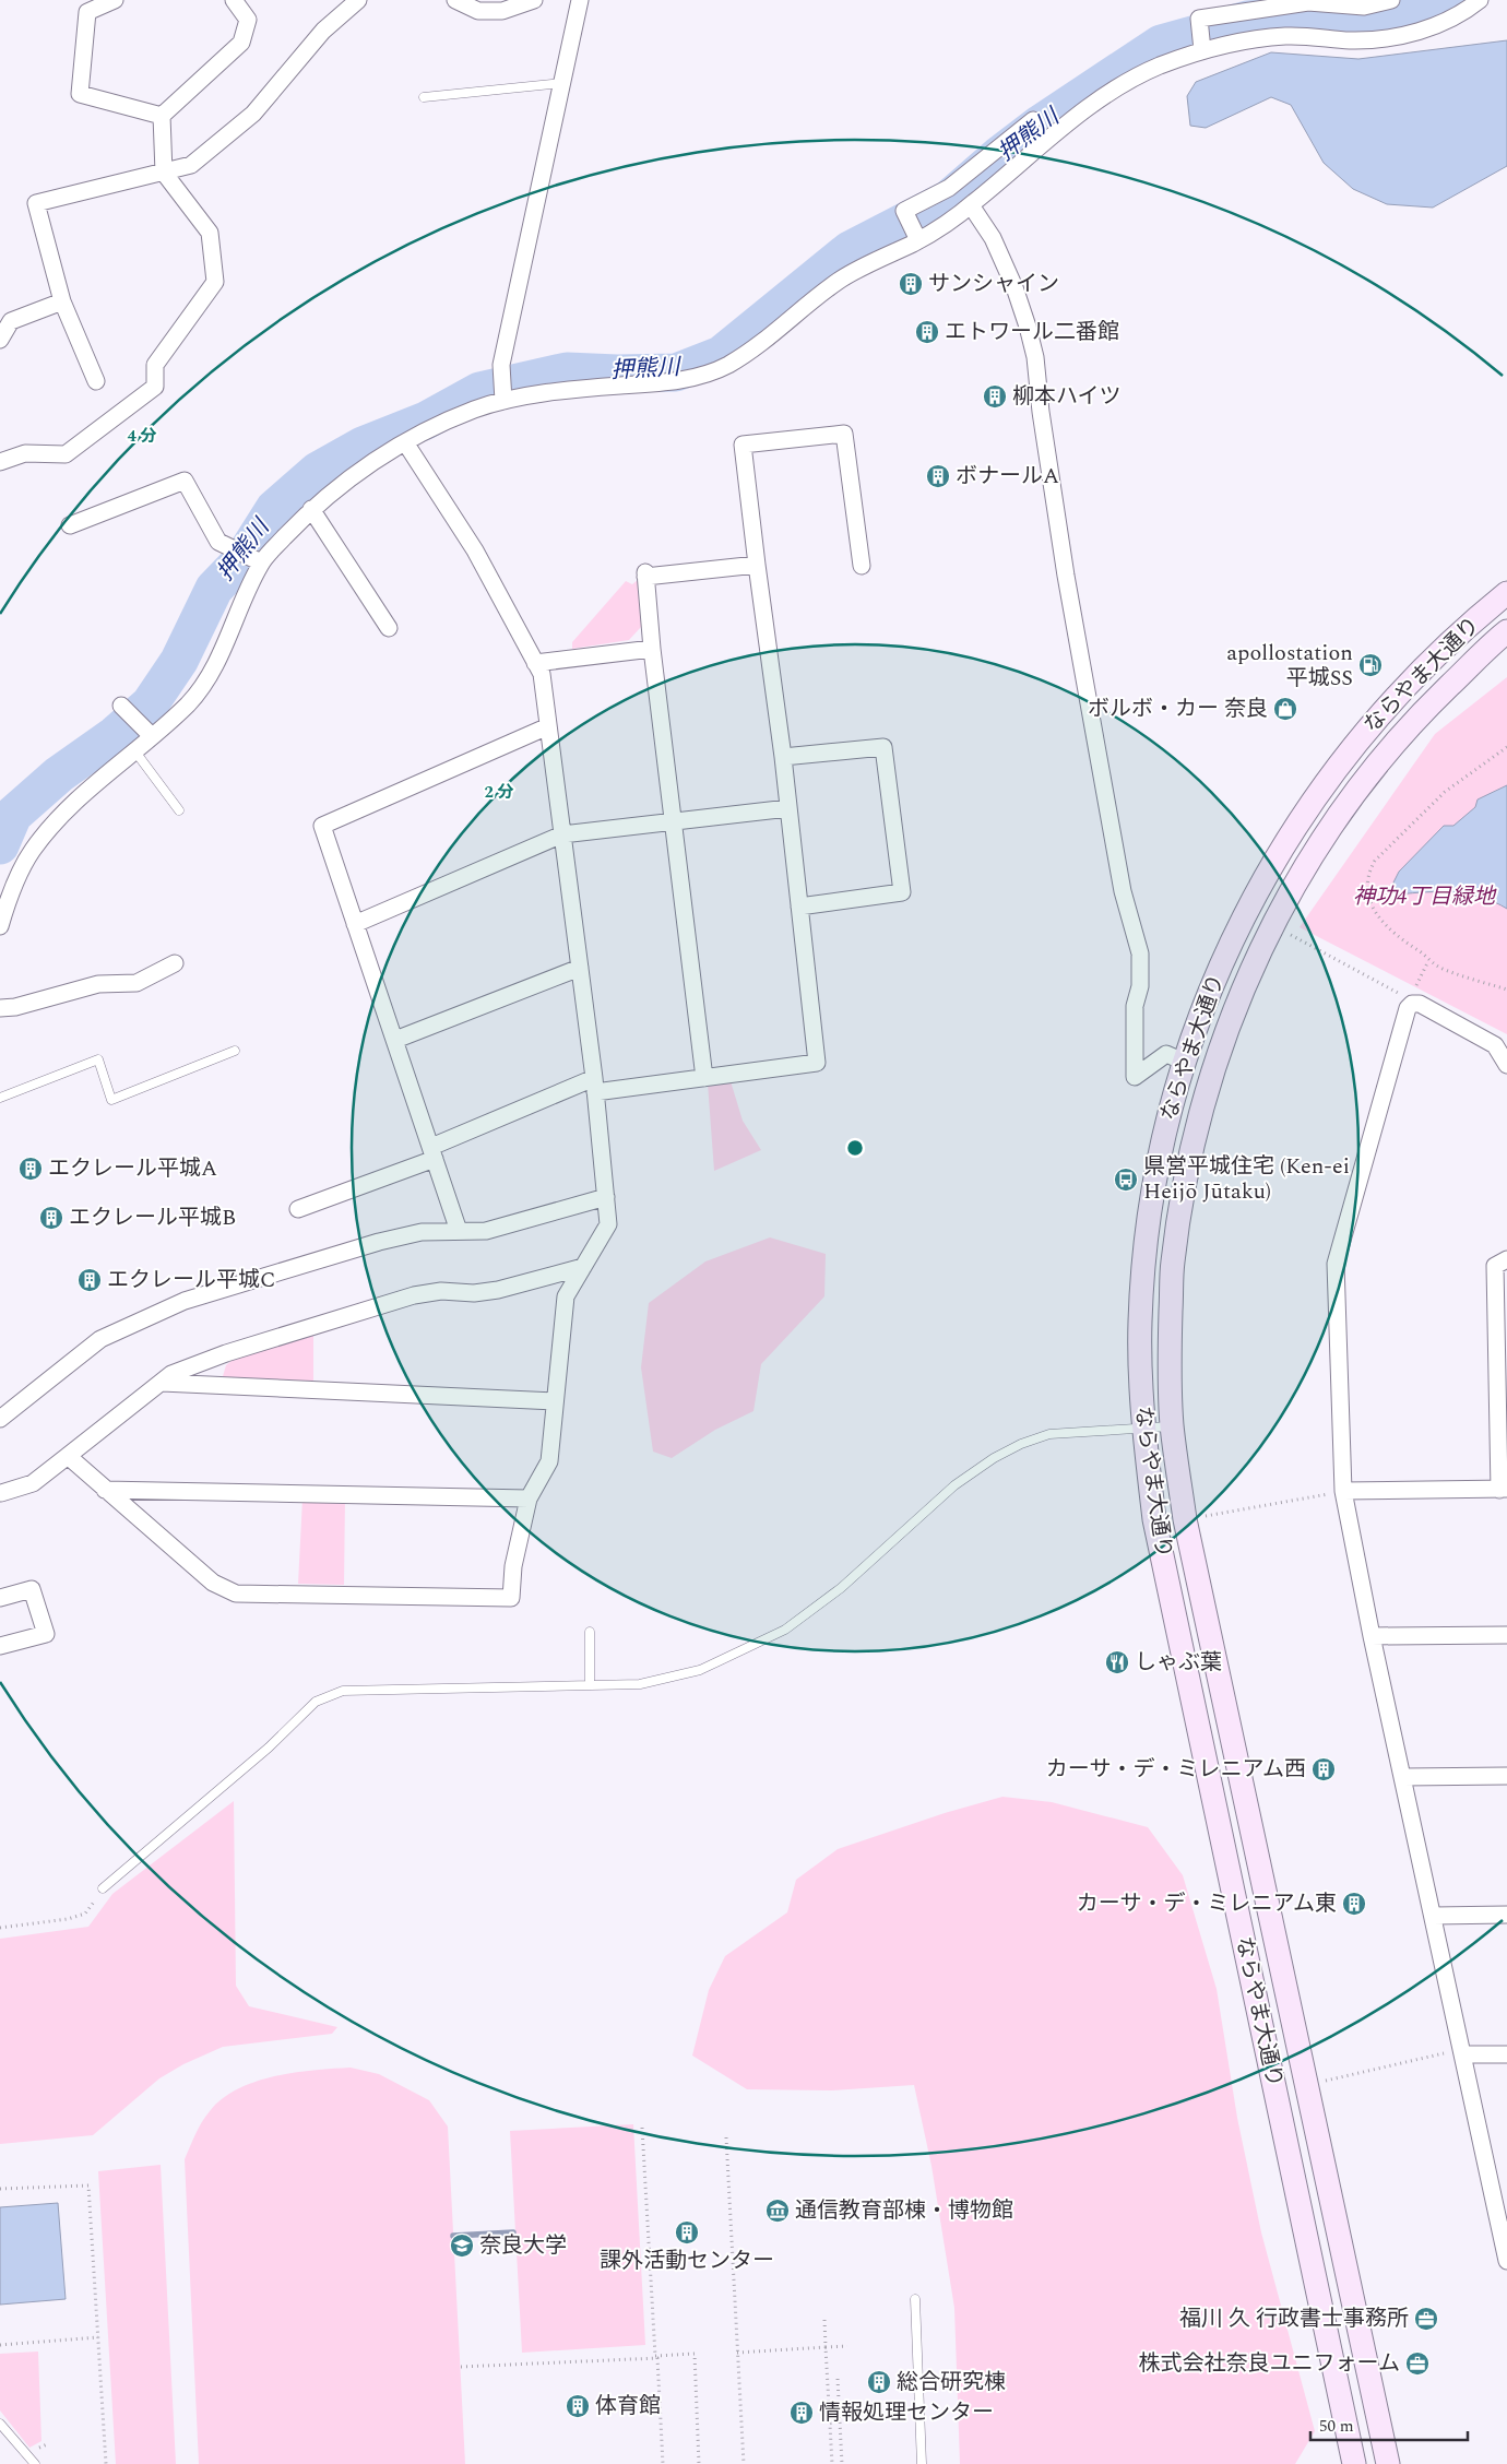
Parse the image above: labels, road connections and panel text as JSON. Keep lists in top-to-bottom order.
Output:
{
  "streets": {
    "street": ["ならやま大通り"]
  },
  "water": ["押熊川"],
  "parks": ["神功4丁目緑地"],
  "places": {
    "building": [
      "サンシャイン",
      "エトワール二番館",
      "柳本ハイツ",
      "ボナールA",
      "エクレール平城A",
      "エクレール平城B",
      "エクレール平城C",
      "カーサ・デ・ミレニアム西",
      "カーサ・デ・ミレニアム東",
      "課外活動センター",
      "総合研究棟",
      "体育館",
      "情報処理センター"
    ],
    "fuel station": ["apollostation 平城SS"],
    "shop": ["ボルボ・カー 奈良"],
    "bus stop": ["県営平城住宅 (Ken-ei Heijō Jūtaku)"],
    "restaurant": ["しゃぶ葉"],
    "museum": ["通信教育部棟・博物館"],
    "school or university": ["奈良大学"],
    "office": ["福川 久 行政書士事務所", "株式会社奈良ユニフォーム"]
  },
  "scale_bar": "50 m",
  "rings": ["4 分", "2 分"]
}
